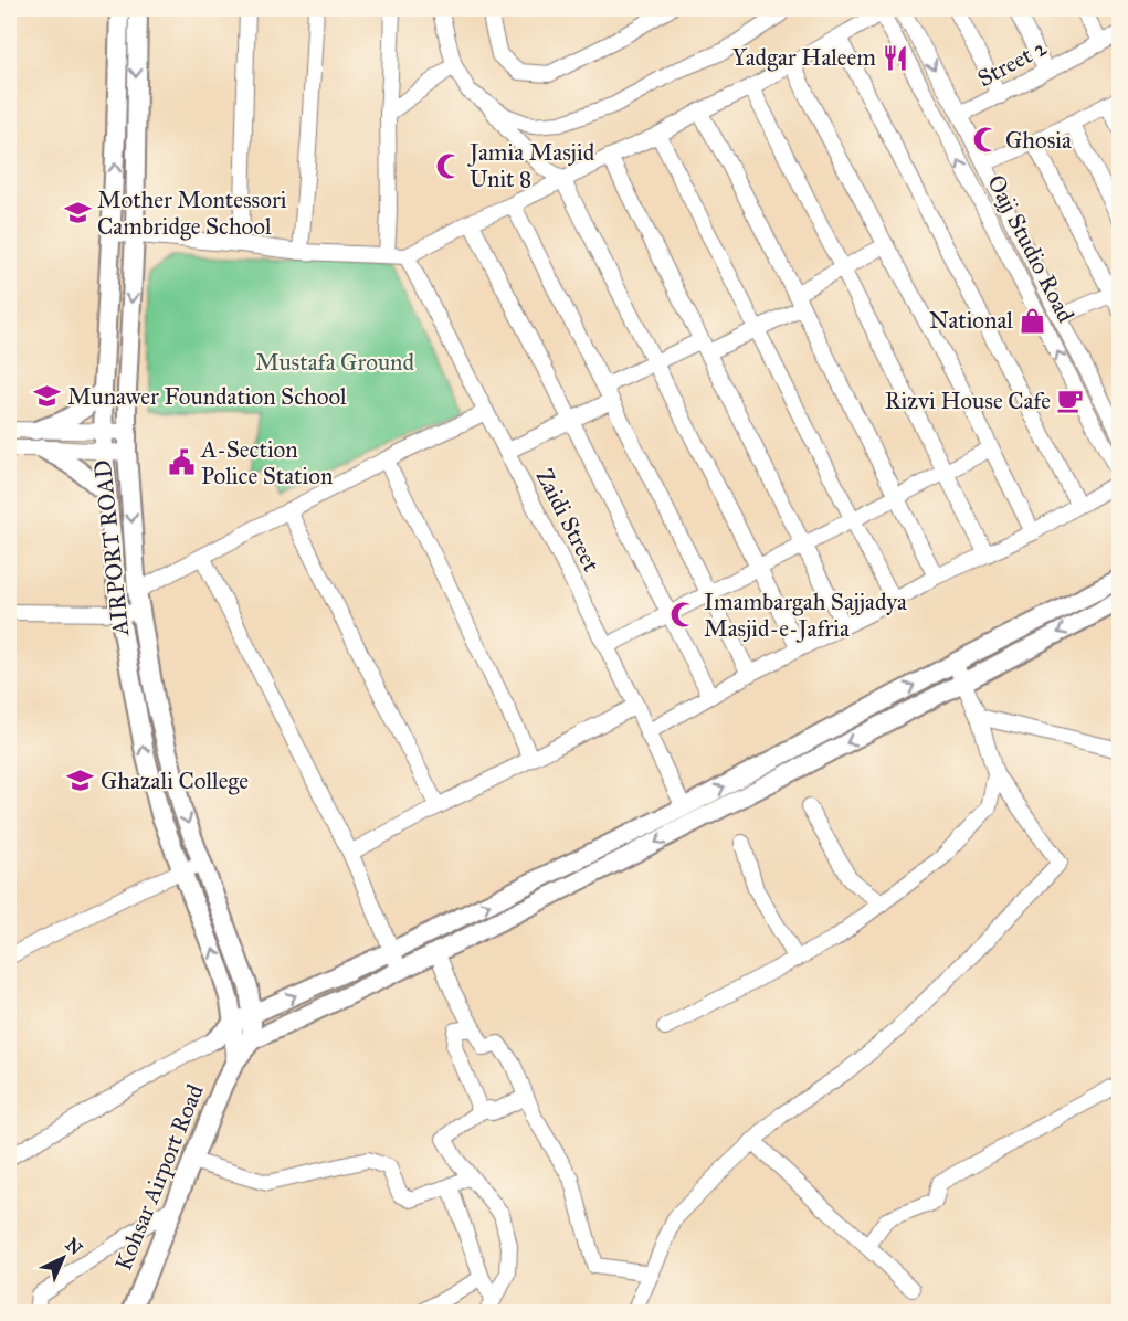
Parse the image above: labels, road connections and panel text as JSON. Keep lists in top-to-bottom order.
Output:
{
  "streets": {
    "main road": ["AIRPORT ROAD", "Kohsar Airport Road"],
    "street": ["Street 2", "Oajj Studio Road", "Zaidi Street"]
  },
  "crossings": [
    ["Street 2", "Oajj Studio Road"],
    ["AIRPORT ROAD", "Kohsar Airport Road"]
  ],
  "parks": ["Mustafa Ground"],
  "places": {
    "restaurant": ["Yadgar Haleem"],
    "mosque": ["Ghosia", "Jamia Masjid Unit 8", "Imambargah Sajjadya Masjid-e-Jafria"],
    "school or university": ["Mother Montessori Cambridge School", "Munawer Foundation School", "Ghazali College"],
    "shop": ["National"],
    "cafe": ["Rizvi House Cafe"],
    "public building": ["A-Section Police Station"]
  },
  "north": "top right"
}
